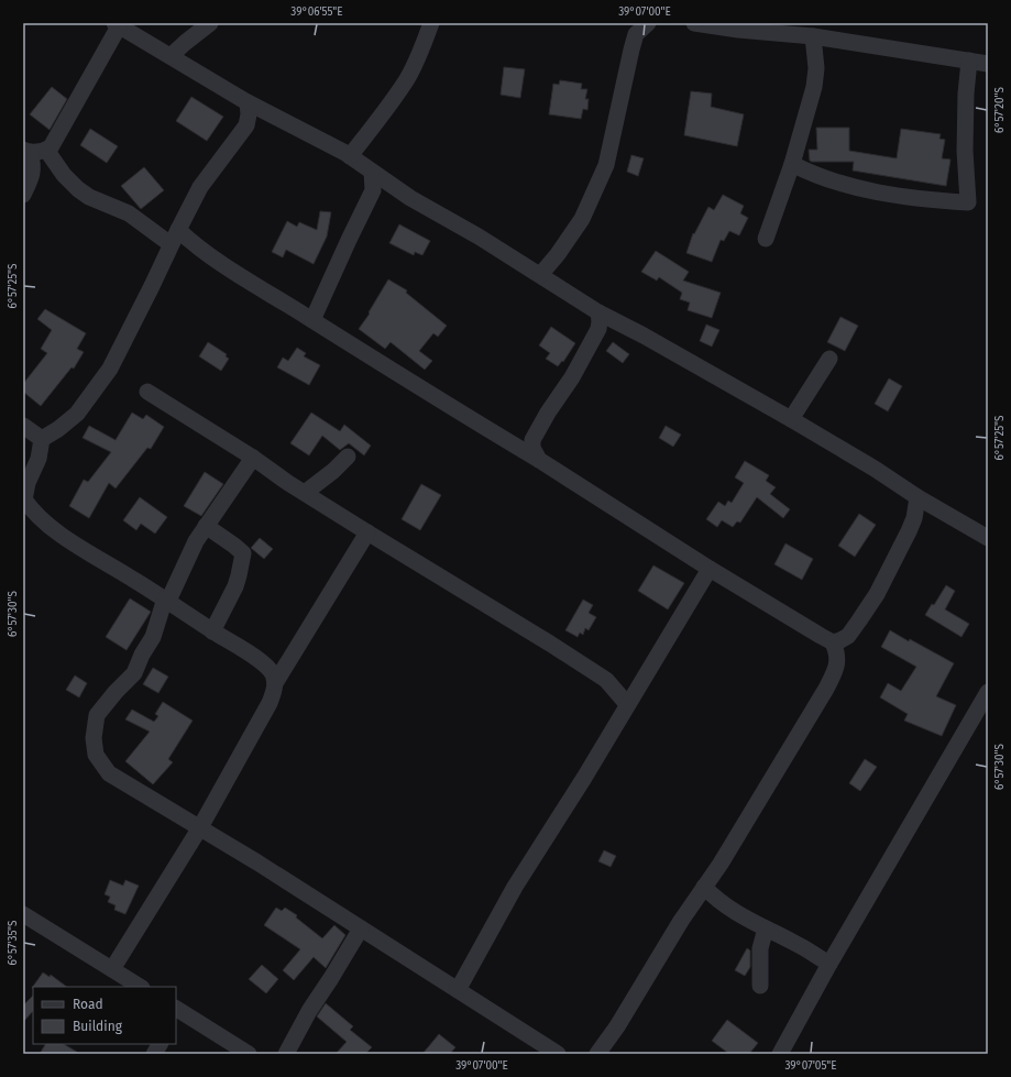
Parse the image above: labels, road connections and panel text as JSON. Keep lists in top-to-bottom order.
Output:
{
  "legend": ["Road", "Building"],
  "coordinates": [
    "39°06'55\"E",
    "39°07'00\"E",
    "6°57'20\"S",
    "6°57'25\"S",
    "6°57'30\"S",
    "6°57'35\"S",
    "39°07'05\"E"
  ]
}
